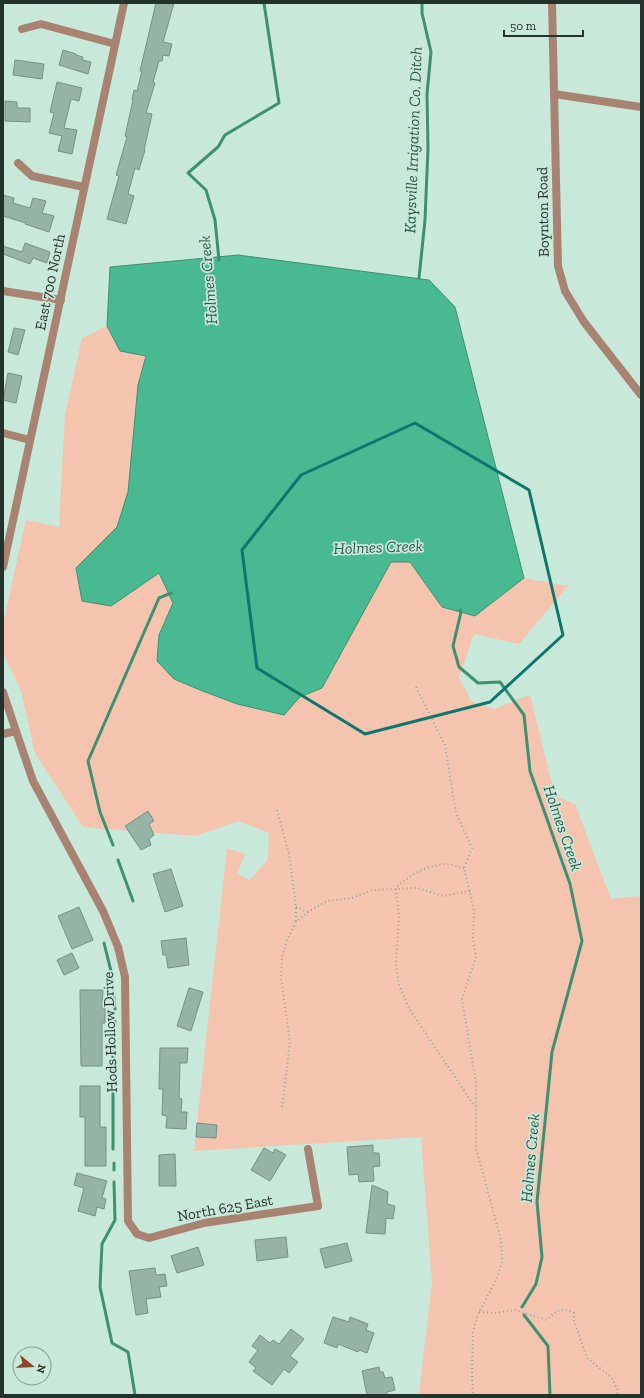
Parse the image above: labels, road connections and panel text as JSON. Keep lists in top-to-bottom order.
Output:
{
  "streets": {
    "street": [
      "Boynton Road",
      "East 700 North",
      "Hods Hollow Drive",
      "North 625 East"
    ]
  },
  "crossings": [
    ["Hods Hollow Drive", "North 625 East"]
  ],
  "water": ["Kaysville Irrigation Co. Ditch", "Holmes Creek"],
  "scale_bar": "50 m",
  "north": "right"
}
